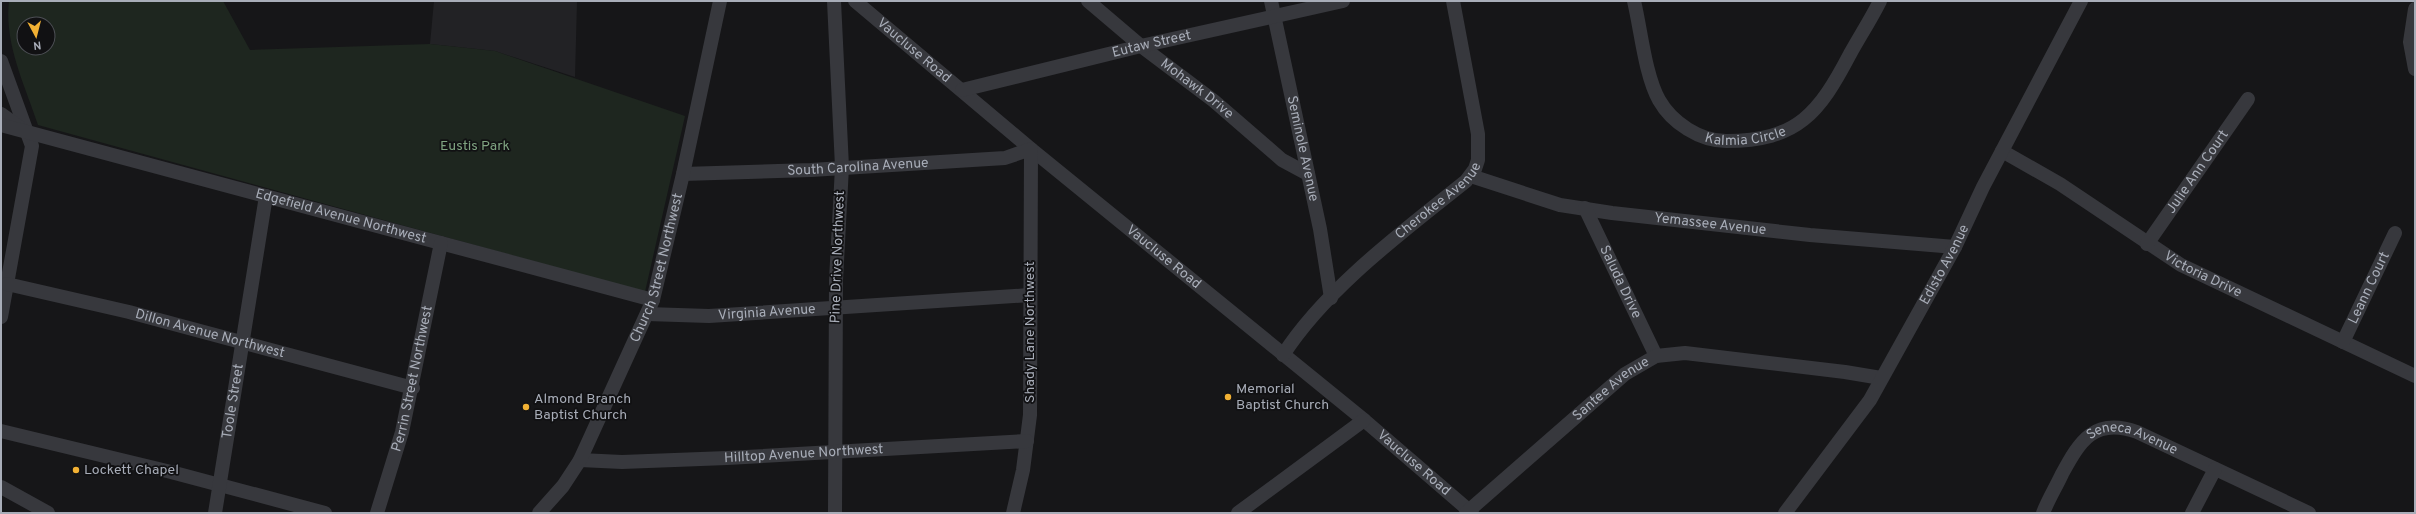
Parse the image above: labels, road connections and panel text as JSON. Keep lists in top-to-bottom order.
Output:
{
  "streets": {
    "street": [
      "Eutaw Street",
      "Vaucluse Road",
      "Mohawk Drive",
      "Kalmia Circle",
      "Seminole Avenue",
      "South Carolina Avenue",
      "Julie Ann Court",
      "Cherokee Avenue",
      "Edgefield Avenue Northwest",
      "Yemassee Avenue",
      "Pine Drive Northwest",
      "Edisto Avenue",
      "Church Street Northwest",
      "Victoria Drive",
      "Saluda Drive",
      "Leann Court",
      "Virginia Avenue",
      "Shady Lane Northwest",
      "Dillon Avenue Northwest",
      "Perrin Street Northwest",
      "Santee Avenue",
      "Toole Street",
      "Seneca Avenue",
      "Hilltop Avenue Northwest"
    ]
  },
  "crossings": [
    ["Eutaw Street", "Vaucluse Road"],
    ["Eutaw Street", "Mohawk Drive"],
    ["Eutaw Street", "Seminole Avenue"],
    ["Vaucluse Road", "South Carolina Avenue"],
    ["Vaucluse Road", "Cherokee Avenue"],
    ["Vaucluse Road", "Shady Lane Northwest"],
    ["Vaucluse Road", "Santee Avenue"],
    ["Mohawk Drive", "Seminole Avenue"],
    ["Seminole Avenue", "Cherokee Avenue"],
    ["South Carolina Avenue", "Pine Drive Northwest"],
    ["South Carolina Avenue", "Church Street Northwest"],
    ["South Carolina Avenue", "Shady Lane Northwest"],
    ["Julie Ann Court", "Victoria Drive"],
    ["Cherokee Avenue", "Yemassee Avenue"],
    ["Edgefield Avenue Northwest", "Church Street Northwest"],
    ["Edgefield Avenue Northwest", "Perrin Street Northwest"],
    ["Edgefield Avenue Northwest", "Toole Street"],
    ["Yemassee Avenue", "Edisto Avenue"],
    ["Yemassee Avenue", "Saluda Drive"],
    ["Pine Drive Northwest", "Virginia Avenue"],
    ["Pine Drive Northwest", "Hilltop Avenue Northwest"],
    ["Edisto Avenue", "Victoria Drive"],
    ["Edisto Avenue", "Santee Avenue"],
    ["Church Street Northwest", "Virginia Avenue"],
    ["Church Street Northwest", "Hilltop Avenue Northwest"],
    ["Victoria Drive", "Leann Court"],
    ["Saluda Drive", "Santee Avenue"],
    ["Virginia Avenue", "Shady Lane Northwest"],
    ["Shady Lane Northwest", "Hilltop Avenue Northwest"],
    ["Dillon Avenue Northwest", "Perrin Street Northwest"],
    ["Dillon Avenue Northwest", "Toole Street"]
  ],
  "parks": ["Eustis Park"],
  "places": ["Memorial Baptist Church", "Almond Branch Baptist Church", "Lockett Chapel"],
  "north": "bottom"
}
